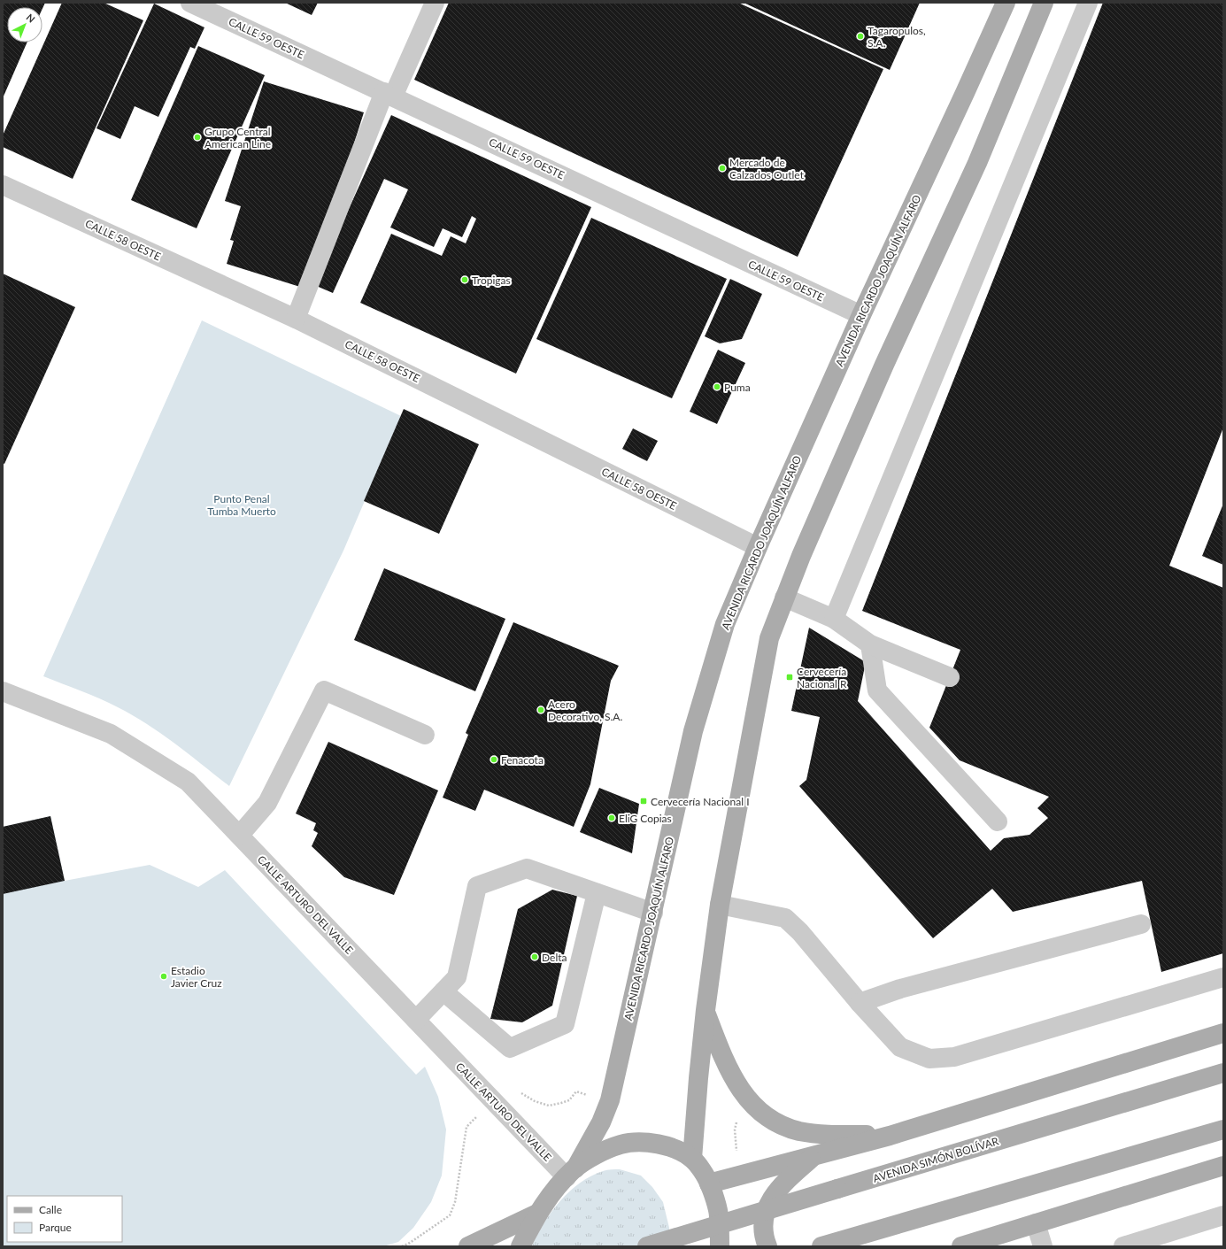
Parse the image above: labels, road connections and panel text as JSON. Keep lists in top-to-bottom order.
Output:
{
  "streets": {
    "main road": ["AVENIDA RICARDO JOAQUÍN ALFARO", "AVENIDA SIMÓN BOLÍVAR"],
    "lane": ["CALLE 59 OESTE", "CALLE 58 OESTE", "CALLE ARTURO DEL VALLE"]
  },
  "crossings": [
    ["CALLE 59 OESTE", "AVENIDA RICARDO JOAQUÍN ALFARO"],
    ["CALLE 58 OESTE", "AVENIDA RICARDO JOAQUÍN ALFARO"],
    ["AVENIDA RICARDO JOAQUÍN ALFARO", "CALLE ARTURO DEL VALLE"]
  ],
  "parks": ["Punto Penal Tumba Muerto"],
  "places": {
    "other": [
      "Tagaropulos, S.A.",
      "Grupo Central American Line",
      "Mercado de Calzados Outlet",
      "Tropigas",
      "Puma",
      "Acero Decorativo, S.A.",
      "Fenacota",
      "EliG Copias",
      "Delta",
      "Estadio Javier Cruz"
    ],
    "transit": ["Cervecería Nacional R", "Cervecería Nacional I"]
  },
  "legend": ["Calle", "Parque"],
  "north": "top right"
}
